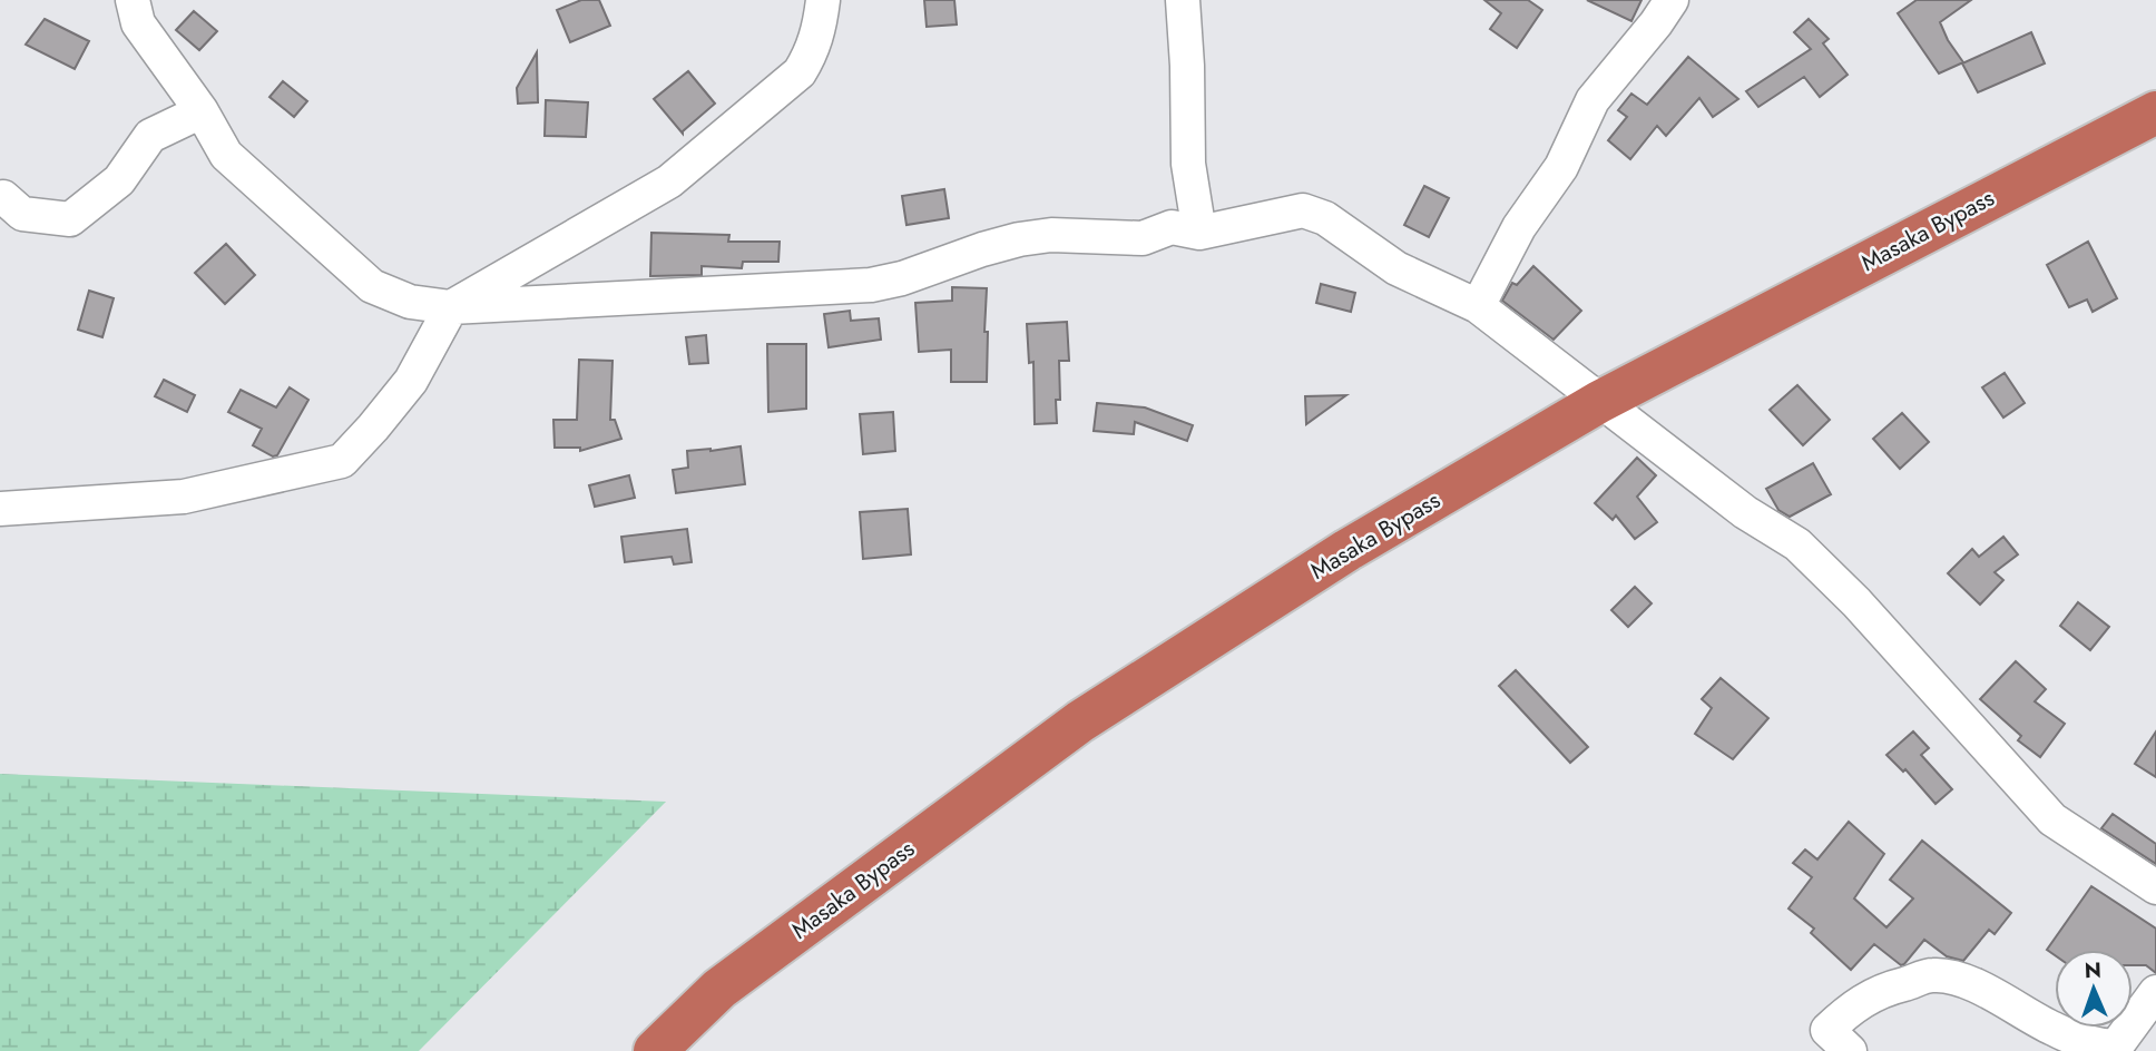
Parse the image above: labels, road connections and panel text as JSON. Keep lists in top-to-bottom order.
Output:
{
  "streets": {
    "highway": ["Masaka Bypass"]
  },
  "north": "top"
}
